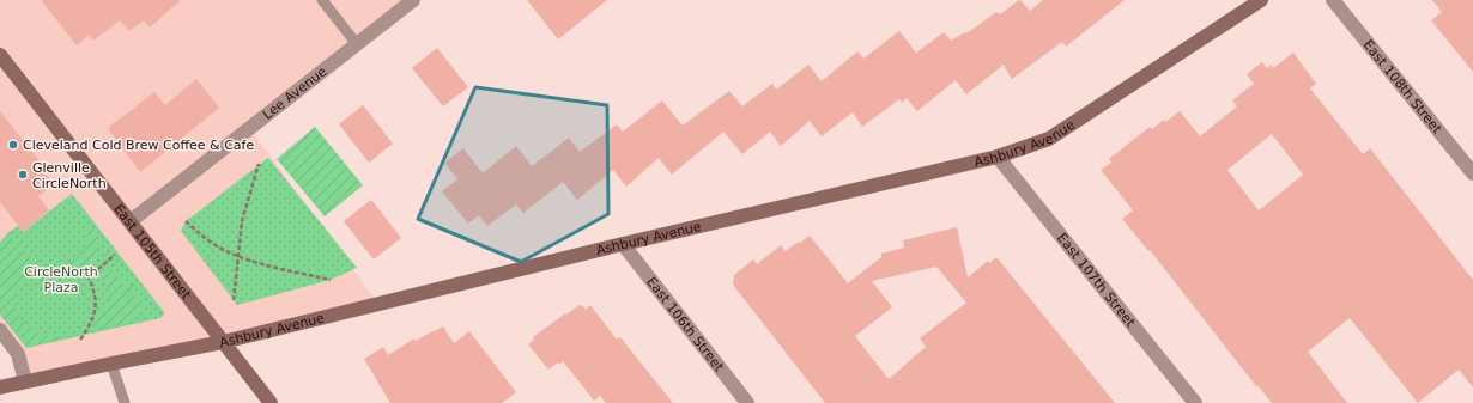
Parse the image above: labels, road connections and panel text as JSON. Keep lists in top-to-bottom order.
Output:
{
  "streets": {
    "street": [
      "East 108th Street",
      "Lee Avenue",
      "Ashbury Avenue",
      "East 105th Street",
      "East 107th Street",
      "East 106th Street"
    ]
  },
  "crossings": [
    ["Lee Avenue", "East 105th Street"],
    ["Ashbury Avenue", "East 105th Street"],
    ["Ashbury Avenue", "East 107th Street"],
    ["Ashbury Avenue", "East 106th Street"]
  ],
  "parks": ["CircleNorth Plaza"],
  "places": ["Cleveland Cold Brew Coffee & Cafe", "Glenville CircleNorth"]
}
